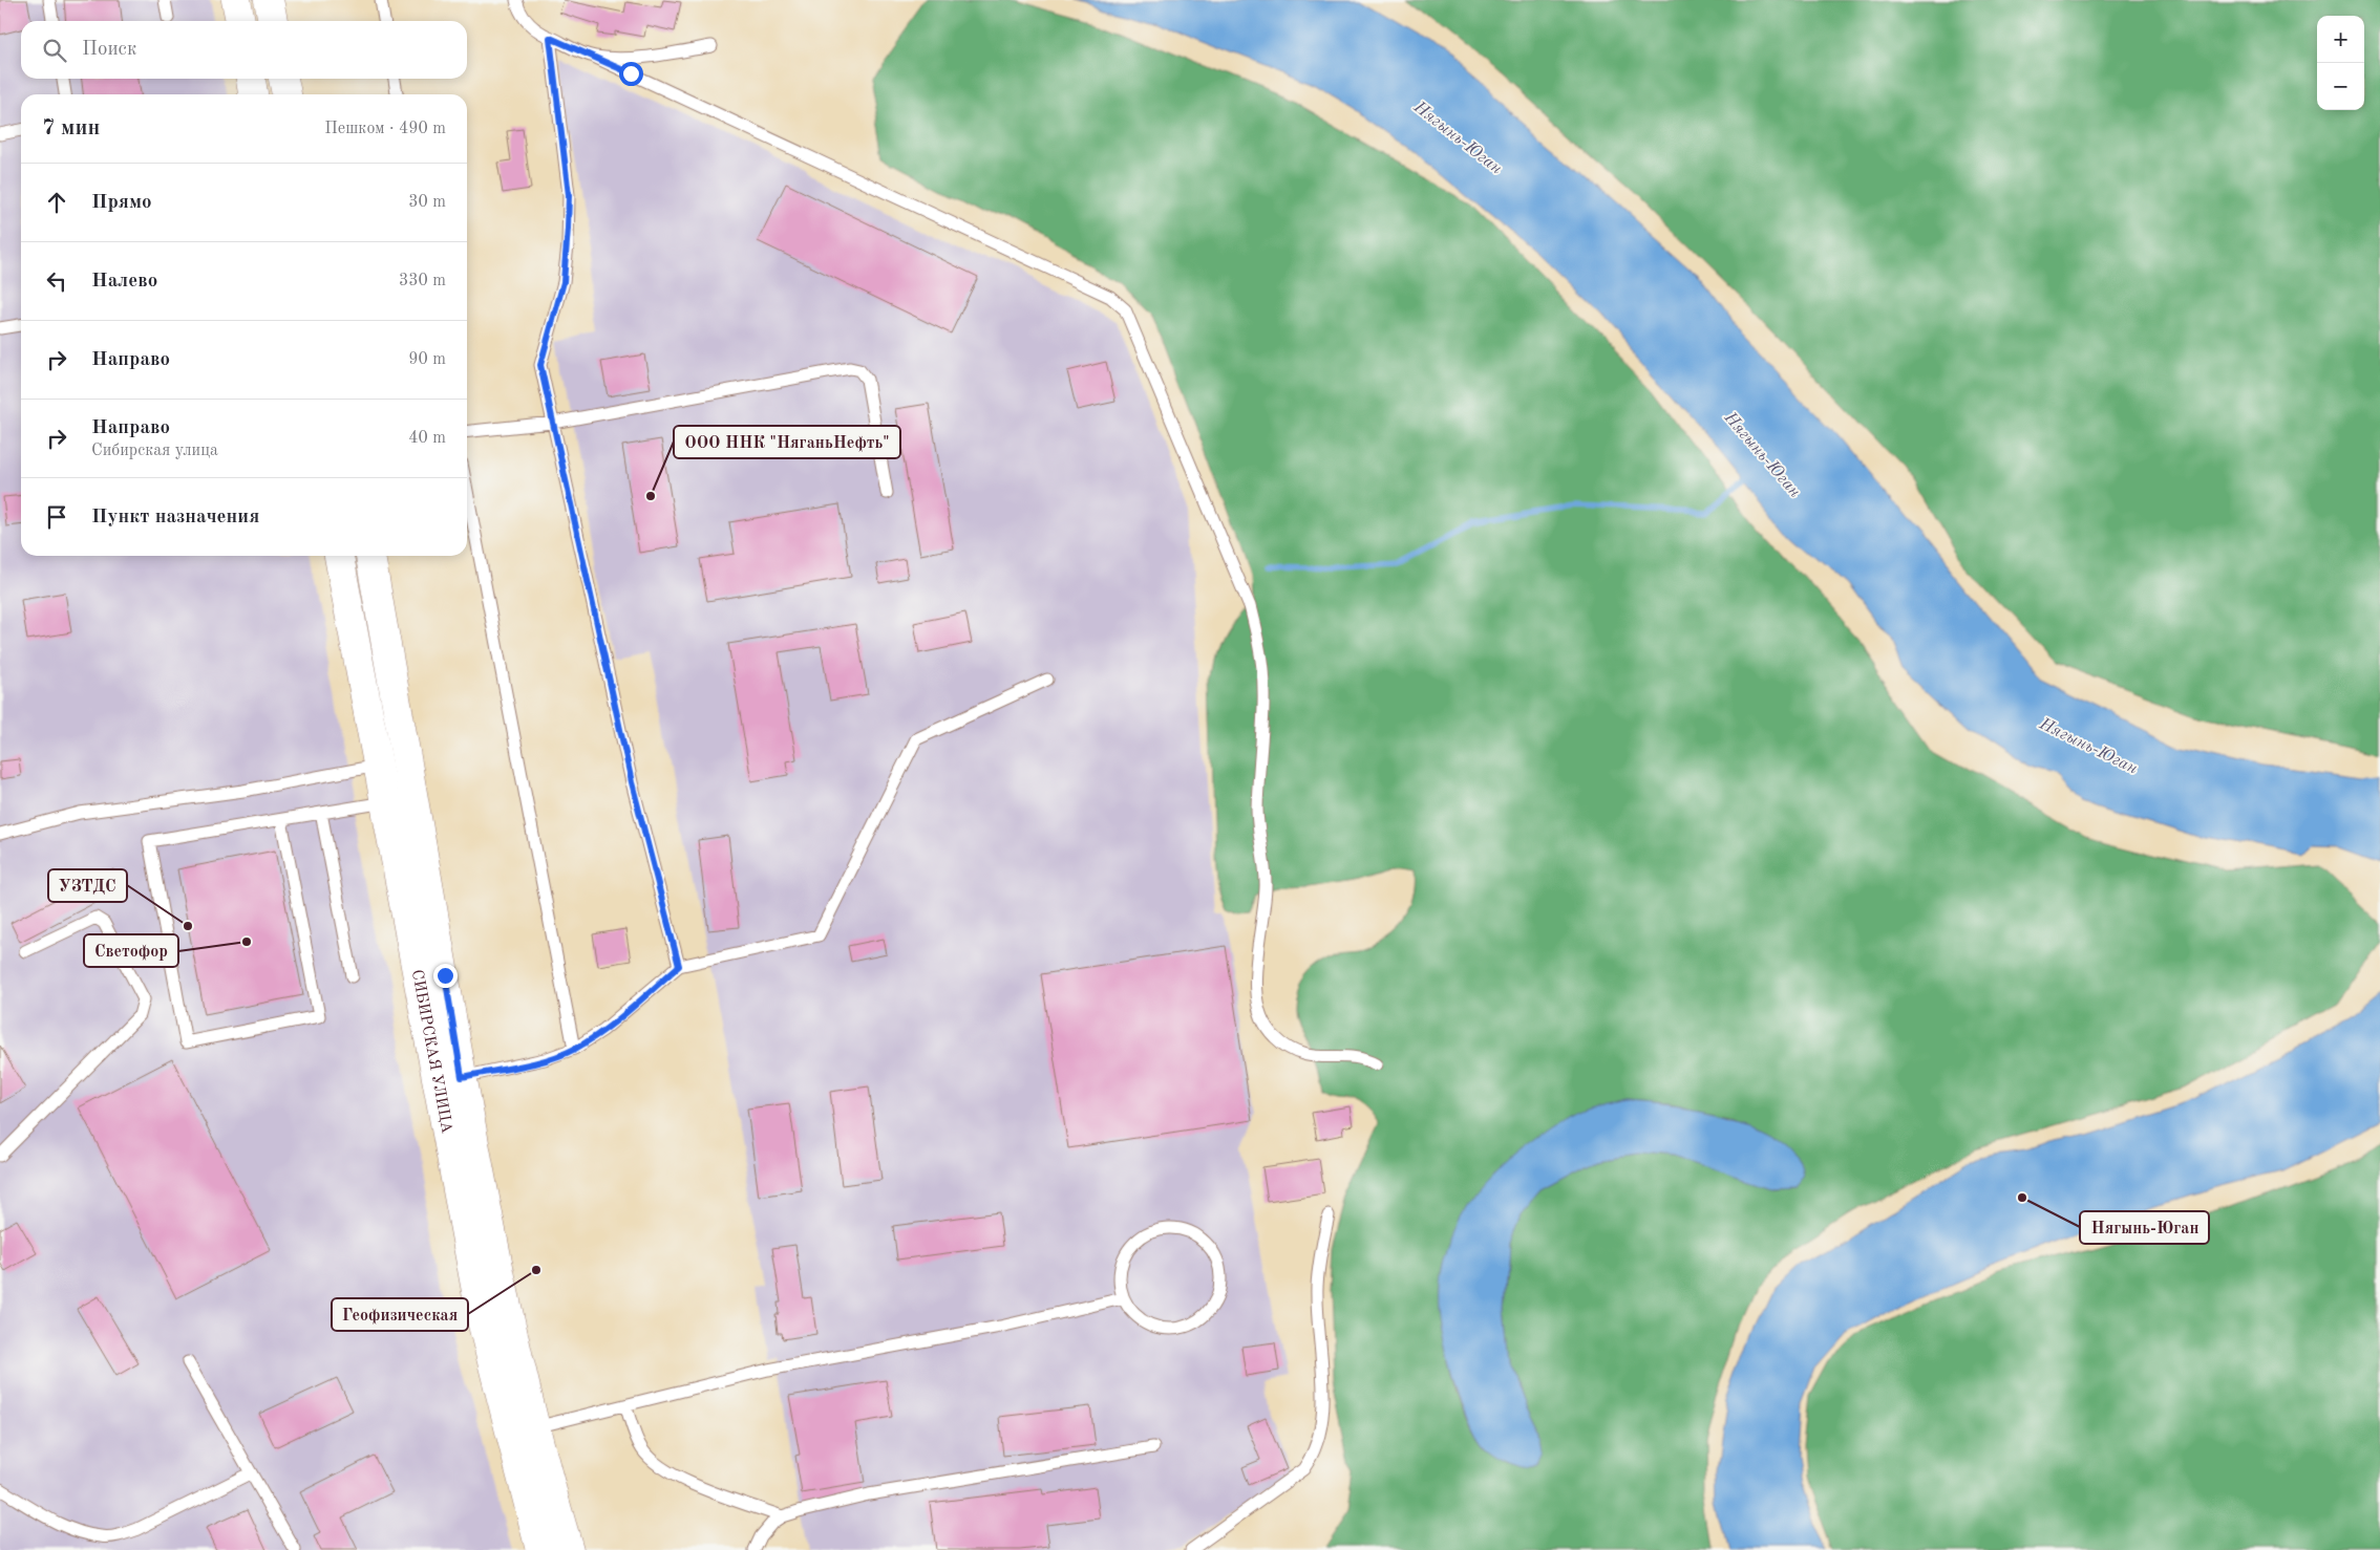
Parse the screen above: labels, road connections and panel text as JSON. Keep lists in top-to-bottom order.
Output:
{
  "streets": {
    "main road": ["СИБИРСКАЯ УЛИЦА"]
  },
  "water": ["Нягынь-Юган"],
  "places": [
    "ООО ННК \"НяганьНефть\"",
    "УЗТДС",
    "Светофор",
    "Нягынь-Юган",
    "Геофизическая"
  ],
  "page": {
    "map_buttons": ["+", "−"],
    "search": "Поиск",
    "heading": ["7 мин", "Пешком · 490 m"],
    "list": [
      ["Прямо", "30 m"],
      ["Налево", "330 m"],
      ["Направо", "90 m"],
      ["Направо", "Сибирская улица", "40 m"],
      "Пункт назначения"
    ]
  }
}
